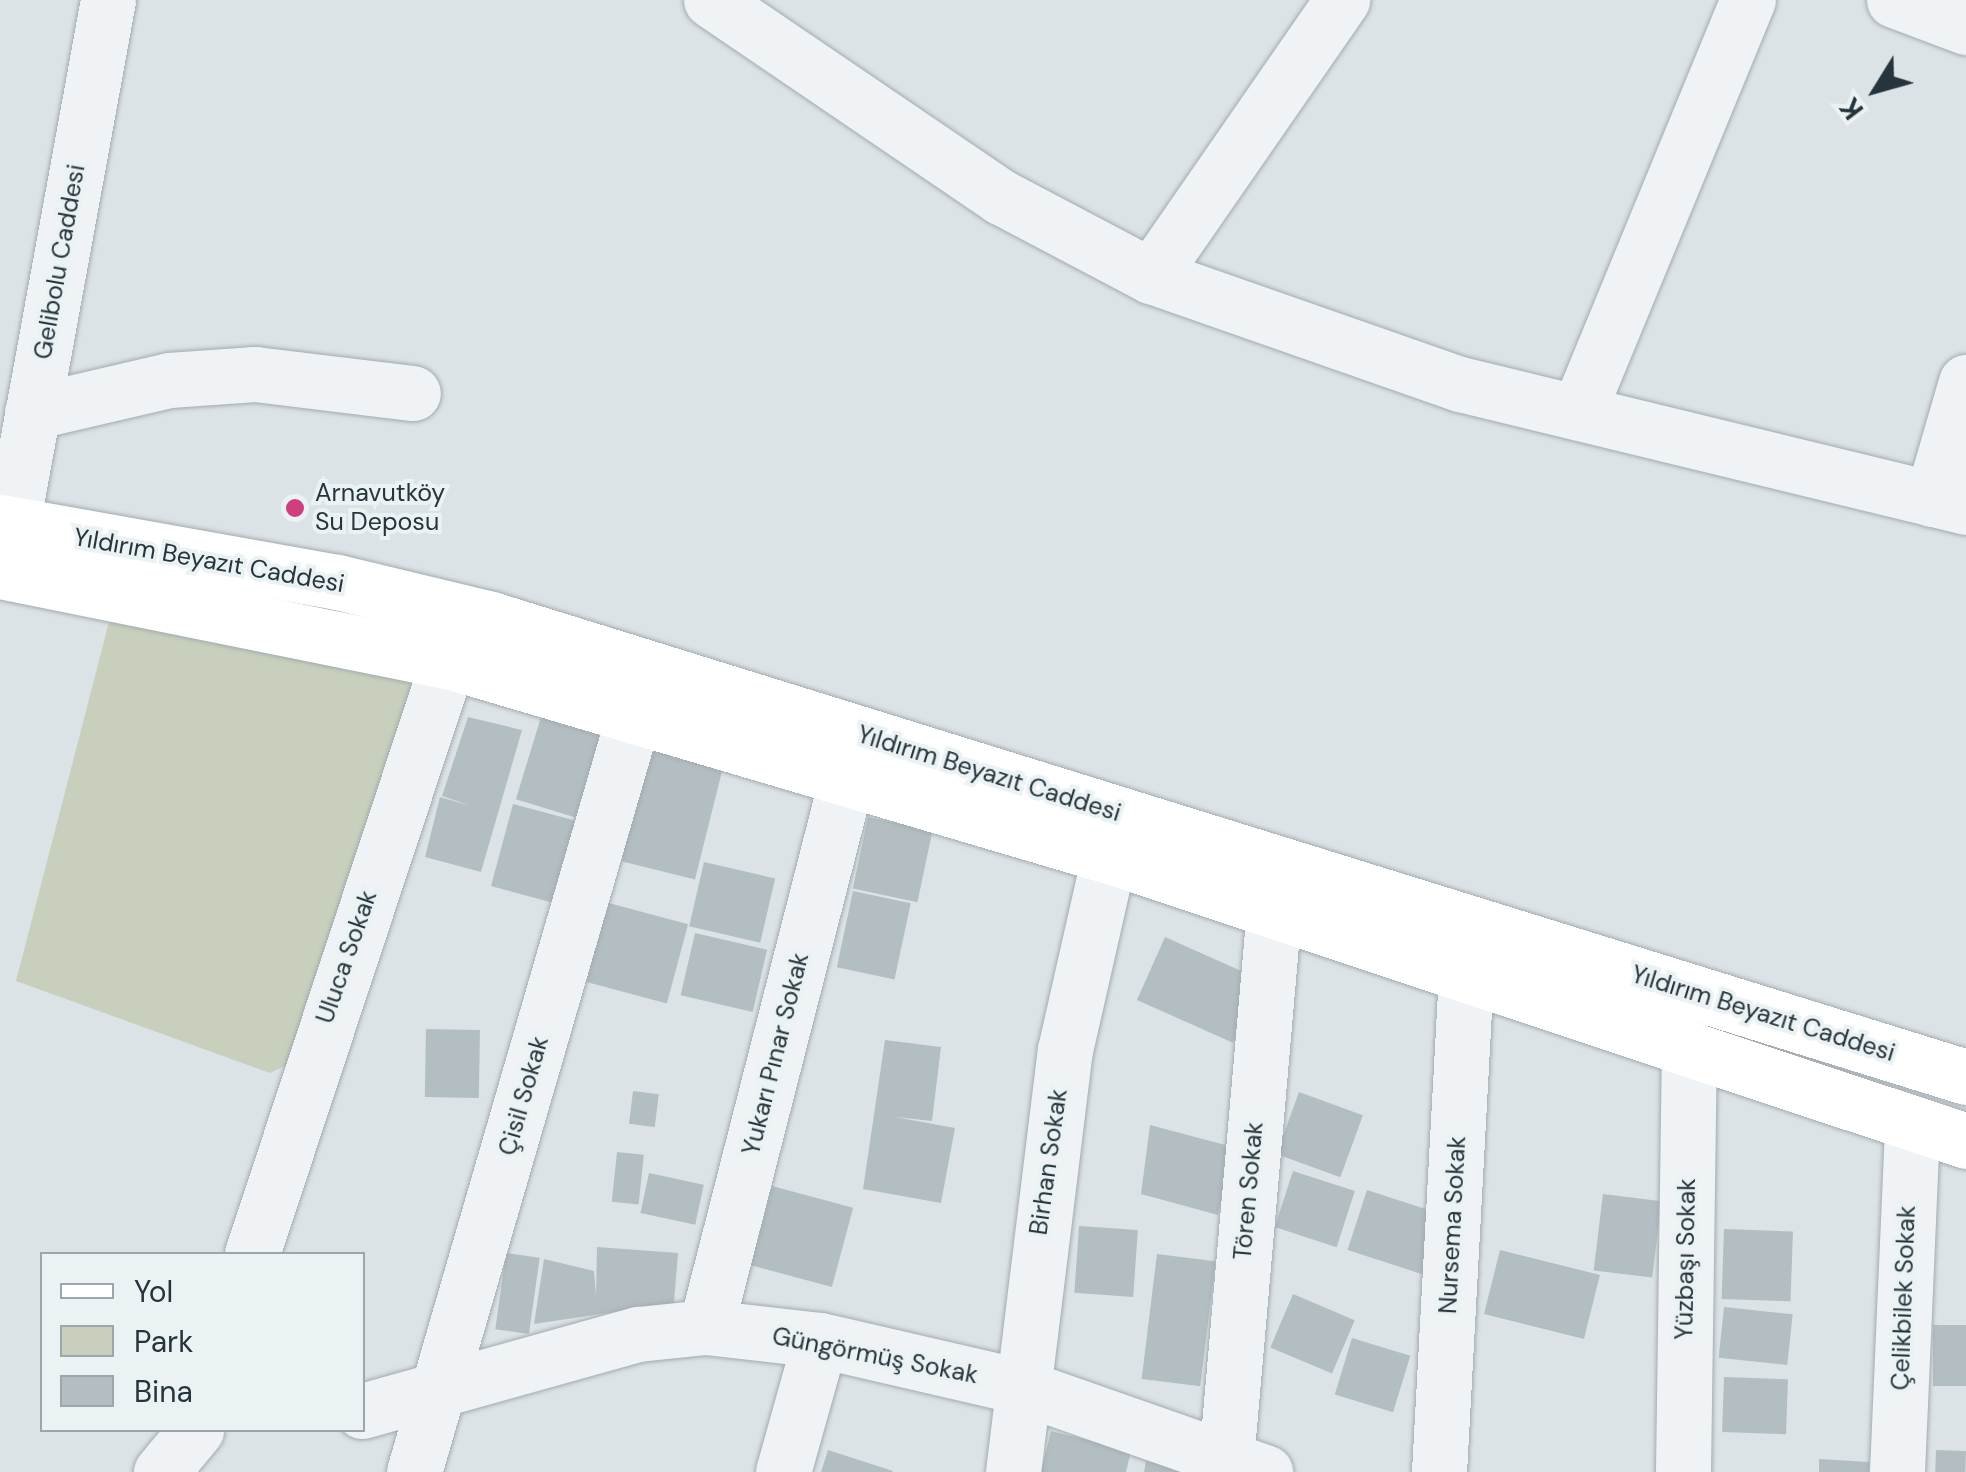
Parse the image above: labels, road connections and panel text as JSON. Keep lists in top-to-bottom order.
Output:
{
  "streets": {
    "main road": ["Yıldırım Beyazıt Caddesi"],
    "street": [
      "Gelibolu Caddesi",
      "Uluca Sokak",
      "Yukarı Pınar Sokak",
      "Çisil Sokak",
      "Birhan Sokak",
      "Tören Sokak",
      "Nursema Sokak",
      "Yüzbaşı Sokak",
      "Çelikbilek Sokak",
      "Güngörmüş Sokak"
    ]
  },
  "crossings": [
    ["Gelibolu Caddesi", "Yıldırım Beyazıt Caddesi"],
    ["Yukarı Pınar Sokak", "Güngörmüş Sokak"],
    ["Çisil Sokak", "Güngörmüş Sokak"],
    ["Birhan Sokak", "Güngörmüş Sokak"],
    ["Tören Sokak", "Güngörmüş Sokak"]
  ],
  "places": ["Arnavutköy Su Deposu"],
  "legend": ["Yol", "Park", "Bina"],
  "north": "bottom left"
}
